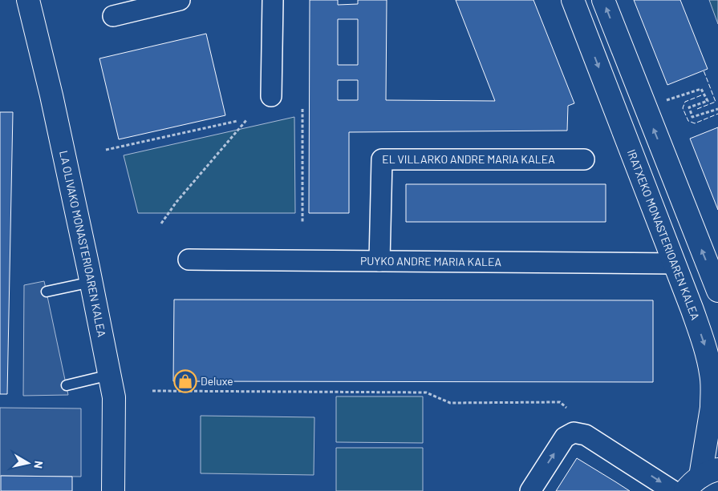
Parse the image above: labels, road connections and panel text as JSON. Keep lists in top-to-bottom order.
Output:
{
  "streets": {
    "street": [
      "EL VILLARKO ANDRE MARIA KALEA",
      "IRATXEKO MONASTERIOAREN KALEA",
      "LA OLIVAKO MONASTERIOAREN KALEA",
      "PUYKO ANDRE MARIA KALEA"
    ]
  },
  "crossings": [
    ["EL VILLARKO ANDRE MARIA KALEA", "PUYKO ANDRE MARIA KALEA"],
    ["IRATXEKO MONASTERIOAREN KALEA", "PUYKO ANDRE MARIA KALEA"]
  ],
  "places": {
    "shop": ["Deluxe"]
  },
  "north": "right"
}
